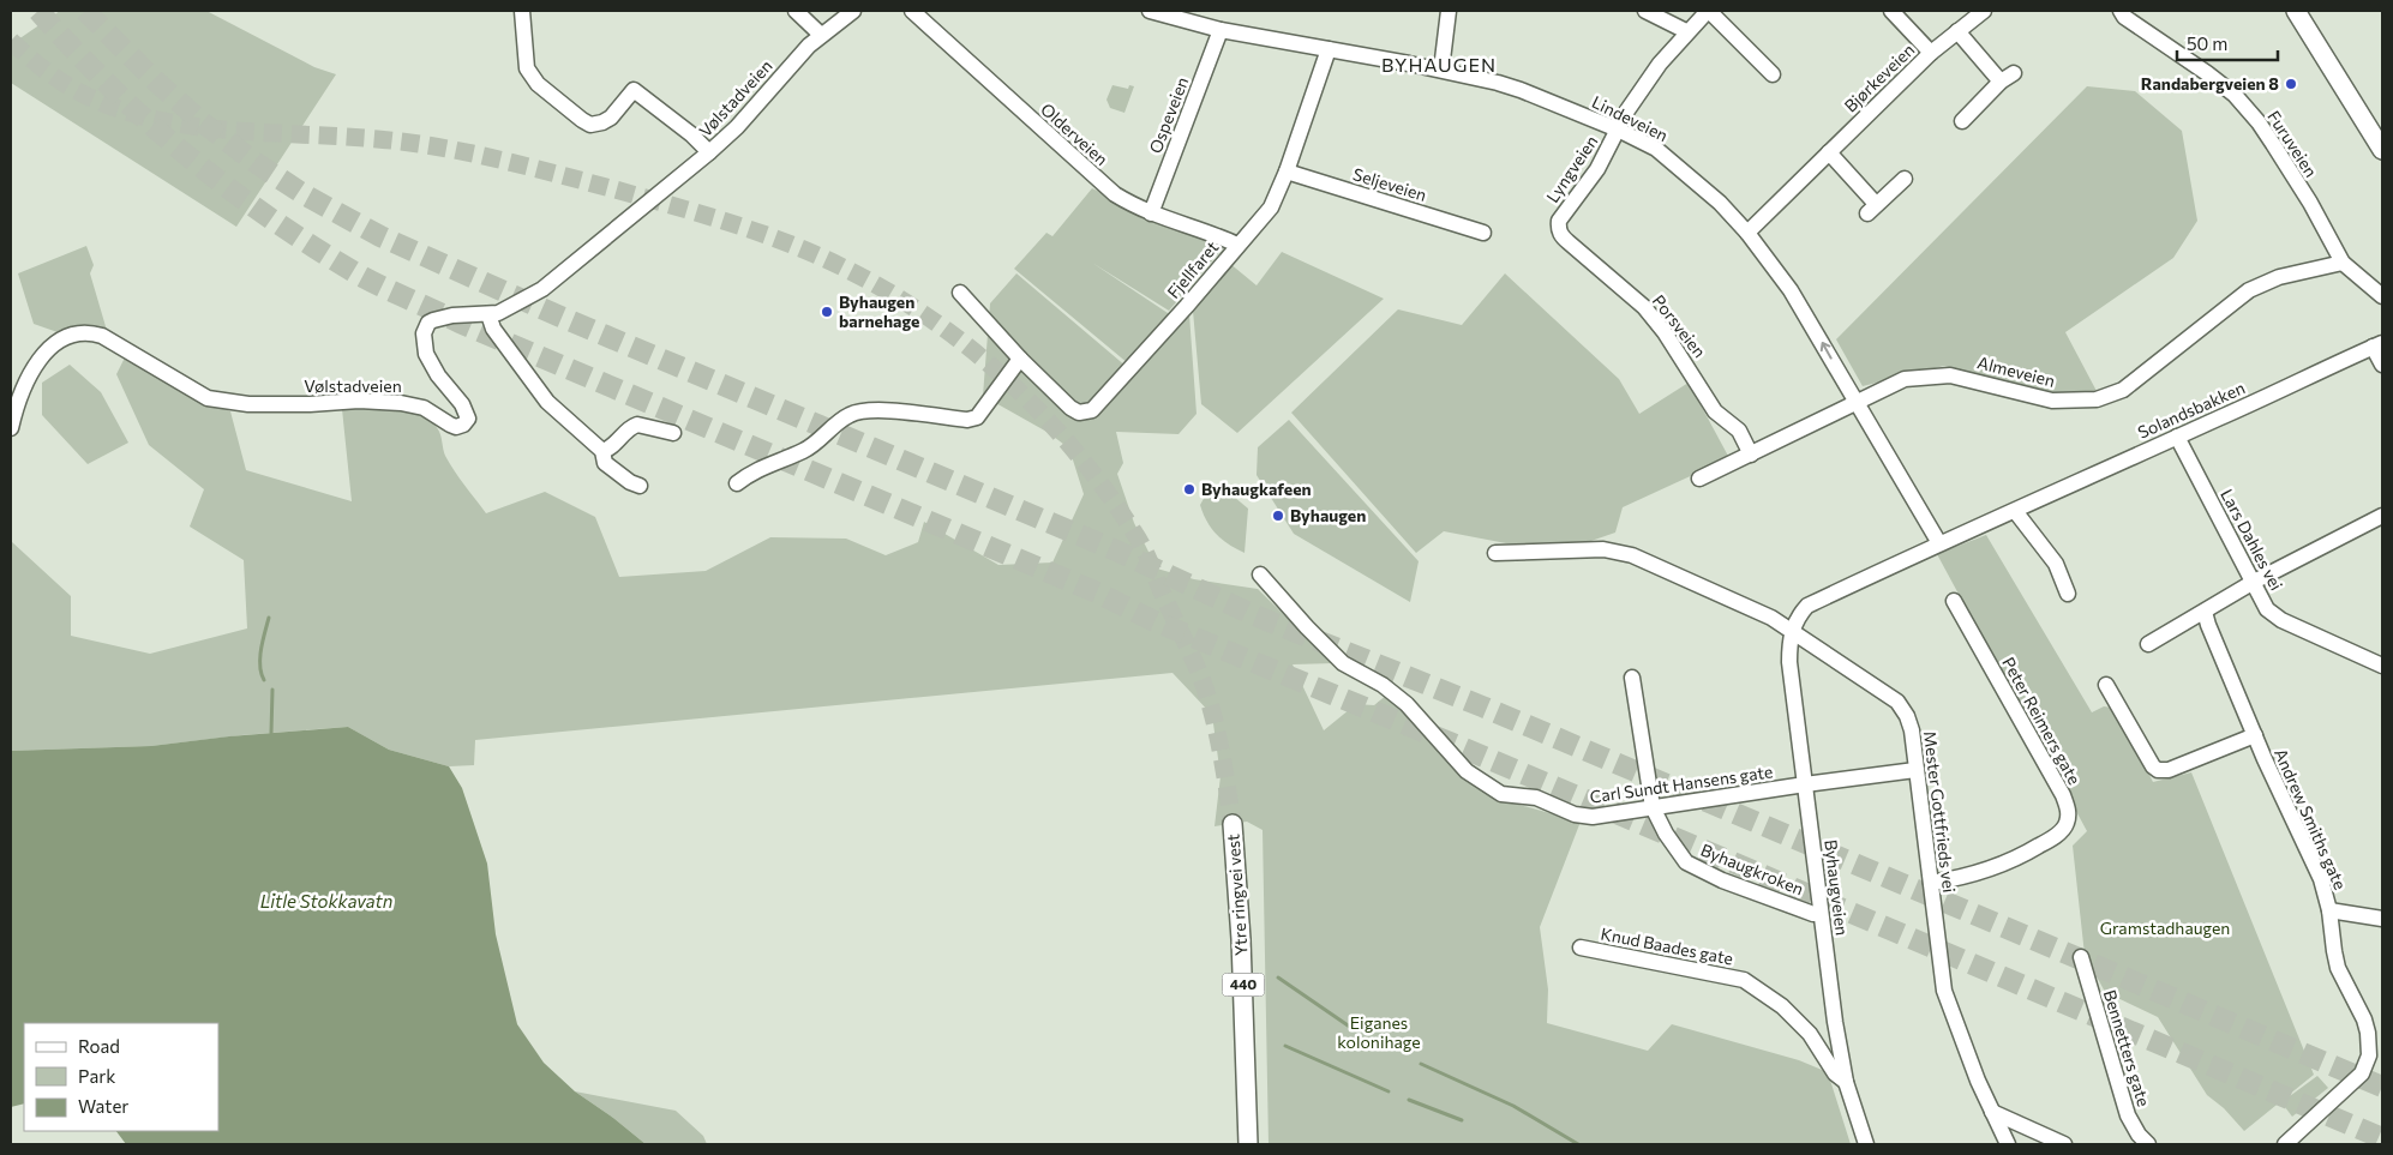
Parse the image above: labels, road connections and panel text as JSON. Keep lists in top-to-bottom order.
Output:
{
  "streets": {
    "main road": ["Ytre ringvei vest", "440"],
    "street": [
      "Bjørkeveien",
      "Vølstadveien",
      "Ospeveien",
      "Lindeveien",
      "Olderveien",
      "Furuveien",
      "Lyngveien",
      "Seljeveien",
      "Fjellfaret",
      "Porsveien",
      "Almeveien",
      "Solandsbakken",
      "Lars Dahles vei",
      "Peter Reimers gate",
      "Carl Sundt Hansens gate",
      "Mester Gottfrieds vei",
      "Andrew Smiths gate",
      "Byhaugkroken",
      "Byhaugveien",
      "Knud Baades gate",
      "Bennetters gate"
    ]
  },
  "crossings": [
    ["Bjørkeveien", "Lindeveien"],
    ["Ospeveien", "Lindeveien"],
    ["Ospeveien", "Olderveien"],
    ["Lindeveien", "Lyngveien"],
    ["Lindeveien", "Fjellfaret"],
    ["Lindeveien", "Almeveien"],
    ["Lindeveien", "Solandsbakken"],
    ["Olderveien", "Fjellfaret"],
    ["Furuveien", "Almeveien"],
    ["Lyngveien", "Porsveien"],
    ["Seljeveien", "Fjellfaret"],
    ["Porsveien", "Almeveien"],
    ["Solandsbakken", "Lars Dahles vei"],
    ["Solandsbakken", "Mester Gottfrieds vei"],
    ["Solandsbakken", "Byhaugveien"],
    ["Peter Reimers gate", "Mester Gottfrieds vei"],
    ["Carl Sundt Hansens gate", "Mester Gottfrieds vei"],
    ["Carl Sundt Hansens gate", "Byhaugkroken"],
    ["Carl Sundt Hansens gate", "Byhaugveien"],
    ["Mester Gottfrieds vei", "Byhaugveien"],
    ["Byhaugkroken", "Byhaugveien"],
    ["Byhaugveien", "Knud Baades gate"]
  ],
  "districts": ["BYHAUGEN"],
  "water": ["Litle Stokkavatn"],
  "parks": ["Gramstadhaugen", "Eiganes kolonihage"],
  "places": [
    "Randabergveien 8",
    "Byhaugen barnehage",
    "Byhaugkafeen",
    "Byhaugen"
  ],
  "legend": ["Road", "Park", "Water"],
  "scale_bar": "50 m"
}
